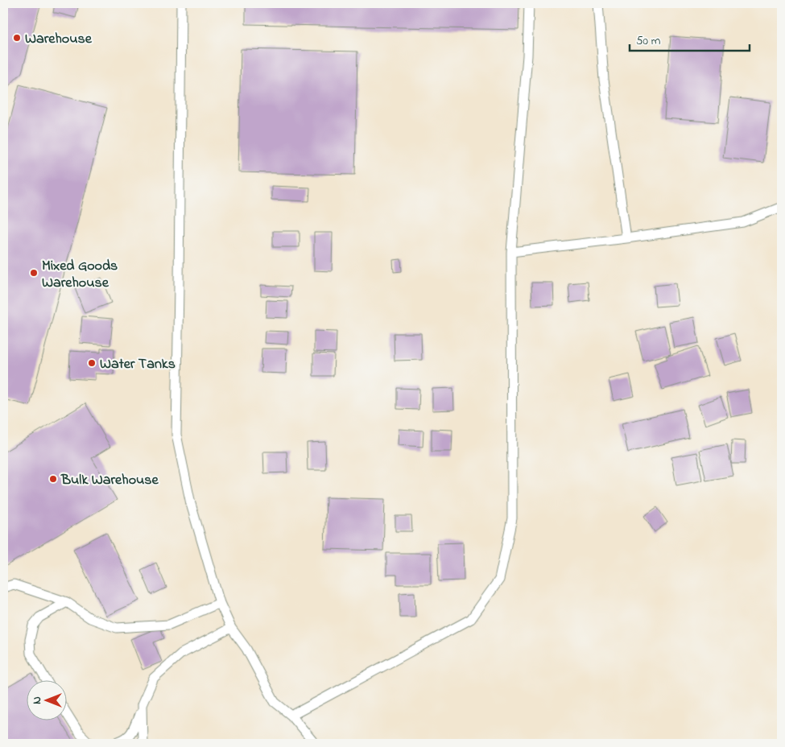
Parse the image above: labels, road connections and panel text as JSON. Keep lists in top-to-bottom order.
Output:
{
  "places": [
    "Warehouse",
    "Mixed Goods Warehouse",
    "Water Tanks",
    "Bulk Warehouse"
  ],
  "scale_bar": "50 m",
  "north": "left"
}
